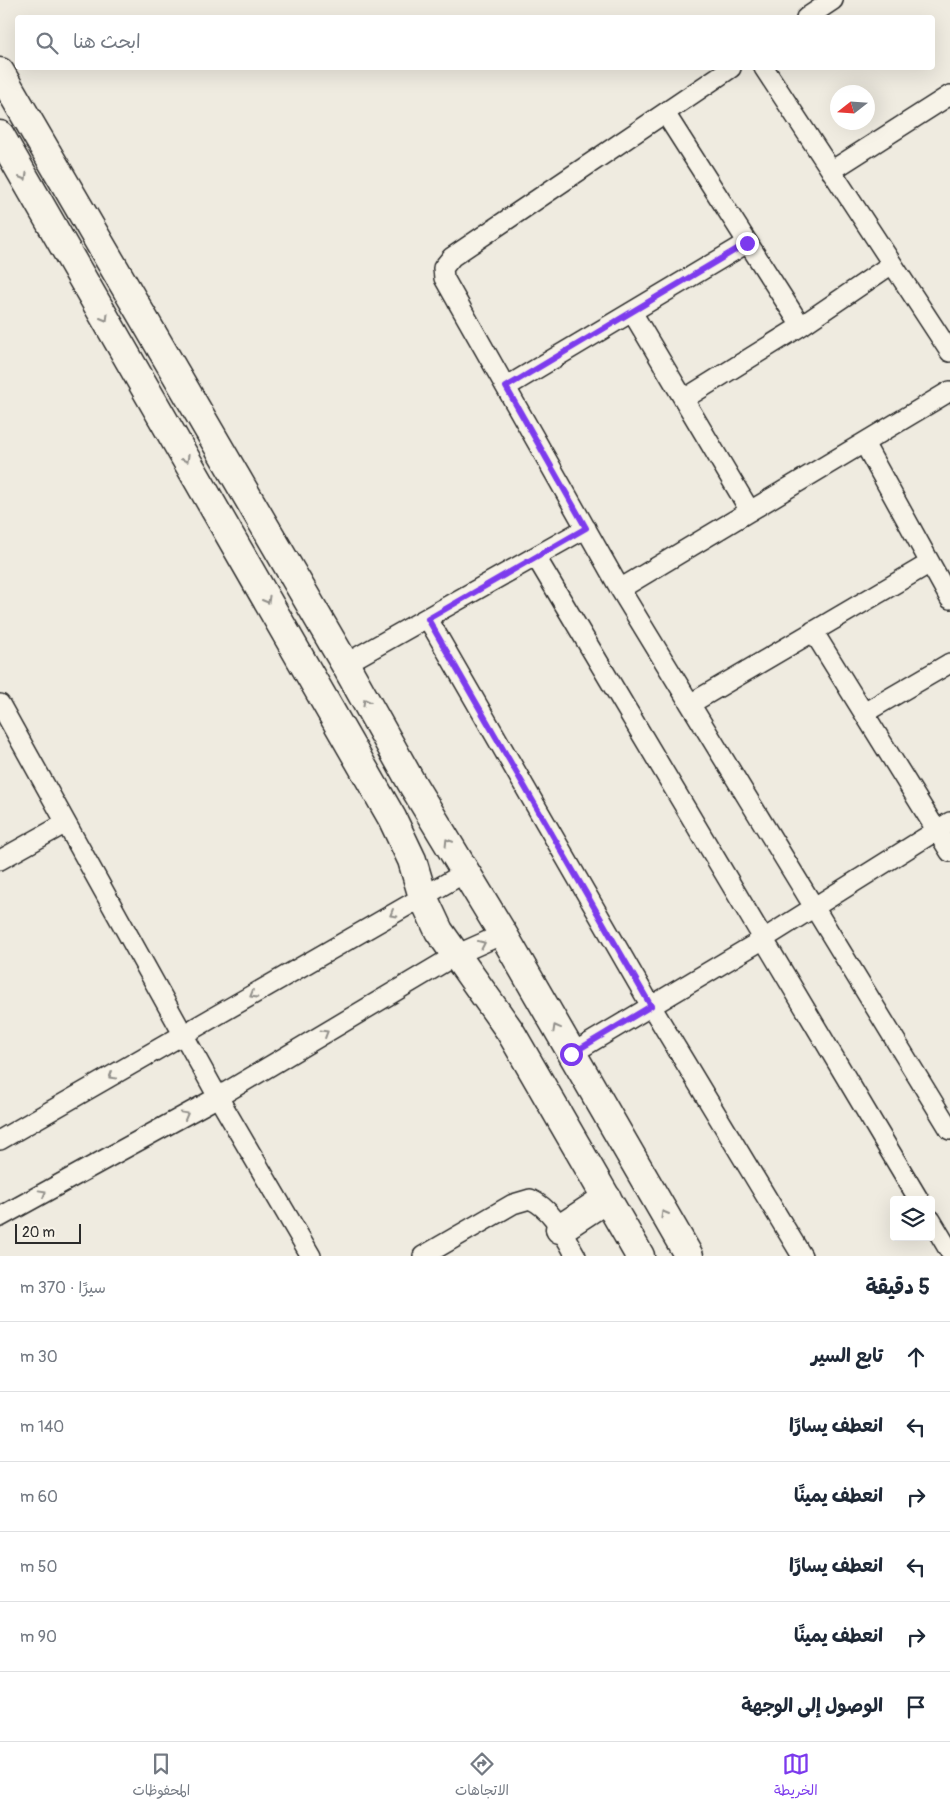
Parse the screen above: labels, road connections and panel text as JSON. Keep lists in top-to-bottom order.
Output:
{
  "scale_bar": "20 m",
  "north": "left",
  "page": {
    "search": "ابحث هنا",
    "scale": "20 m",
    "heading": ["5 دقيقة", "سيرًا · 370 m"],
    "list": [
      ["تابع السير", "30 m"],
      ["انعطف يسارًا", "140 m"],
      ["انعطف يمينًا", "60 m"],
      ["انعطف يسارًا", "50 m"],
      ["انعطف يمينًا", "90 m"],
      "الوصول إلى الوجهة"
    ],
    "nav": ["الخريطة", "الاتجاهات", "المحفوظات"]
  }
}
